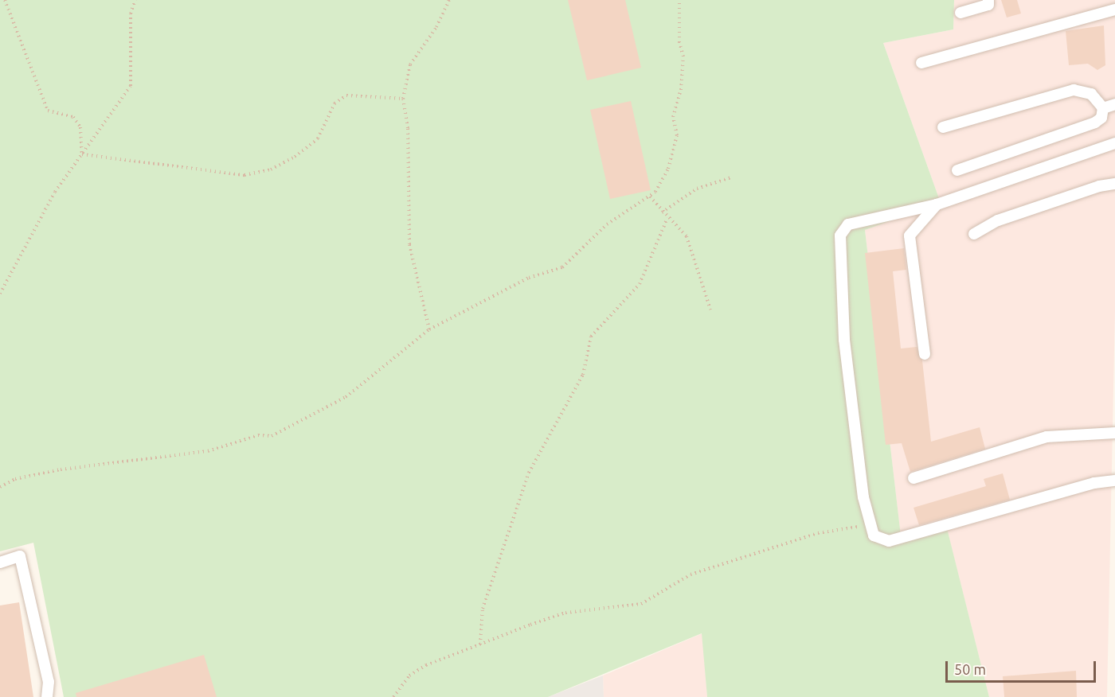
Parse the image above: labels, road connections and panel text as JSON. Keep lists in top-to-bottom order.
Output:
{
  "scale_bar": "50 m"
}
